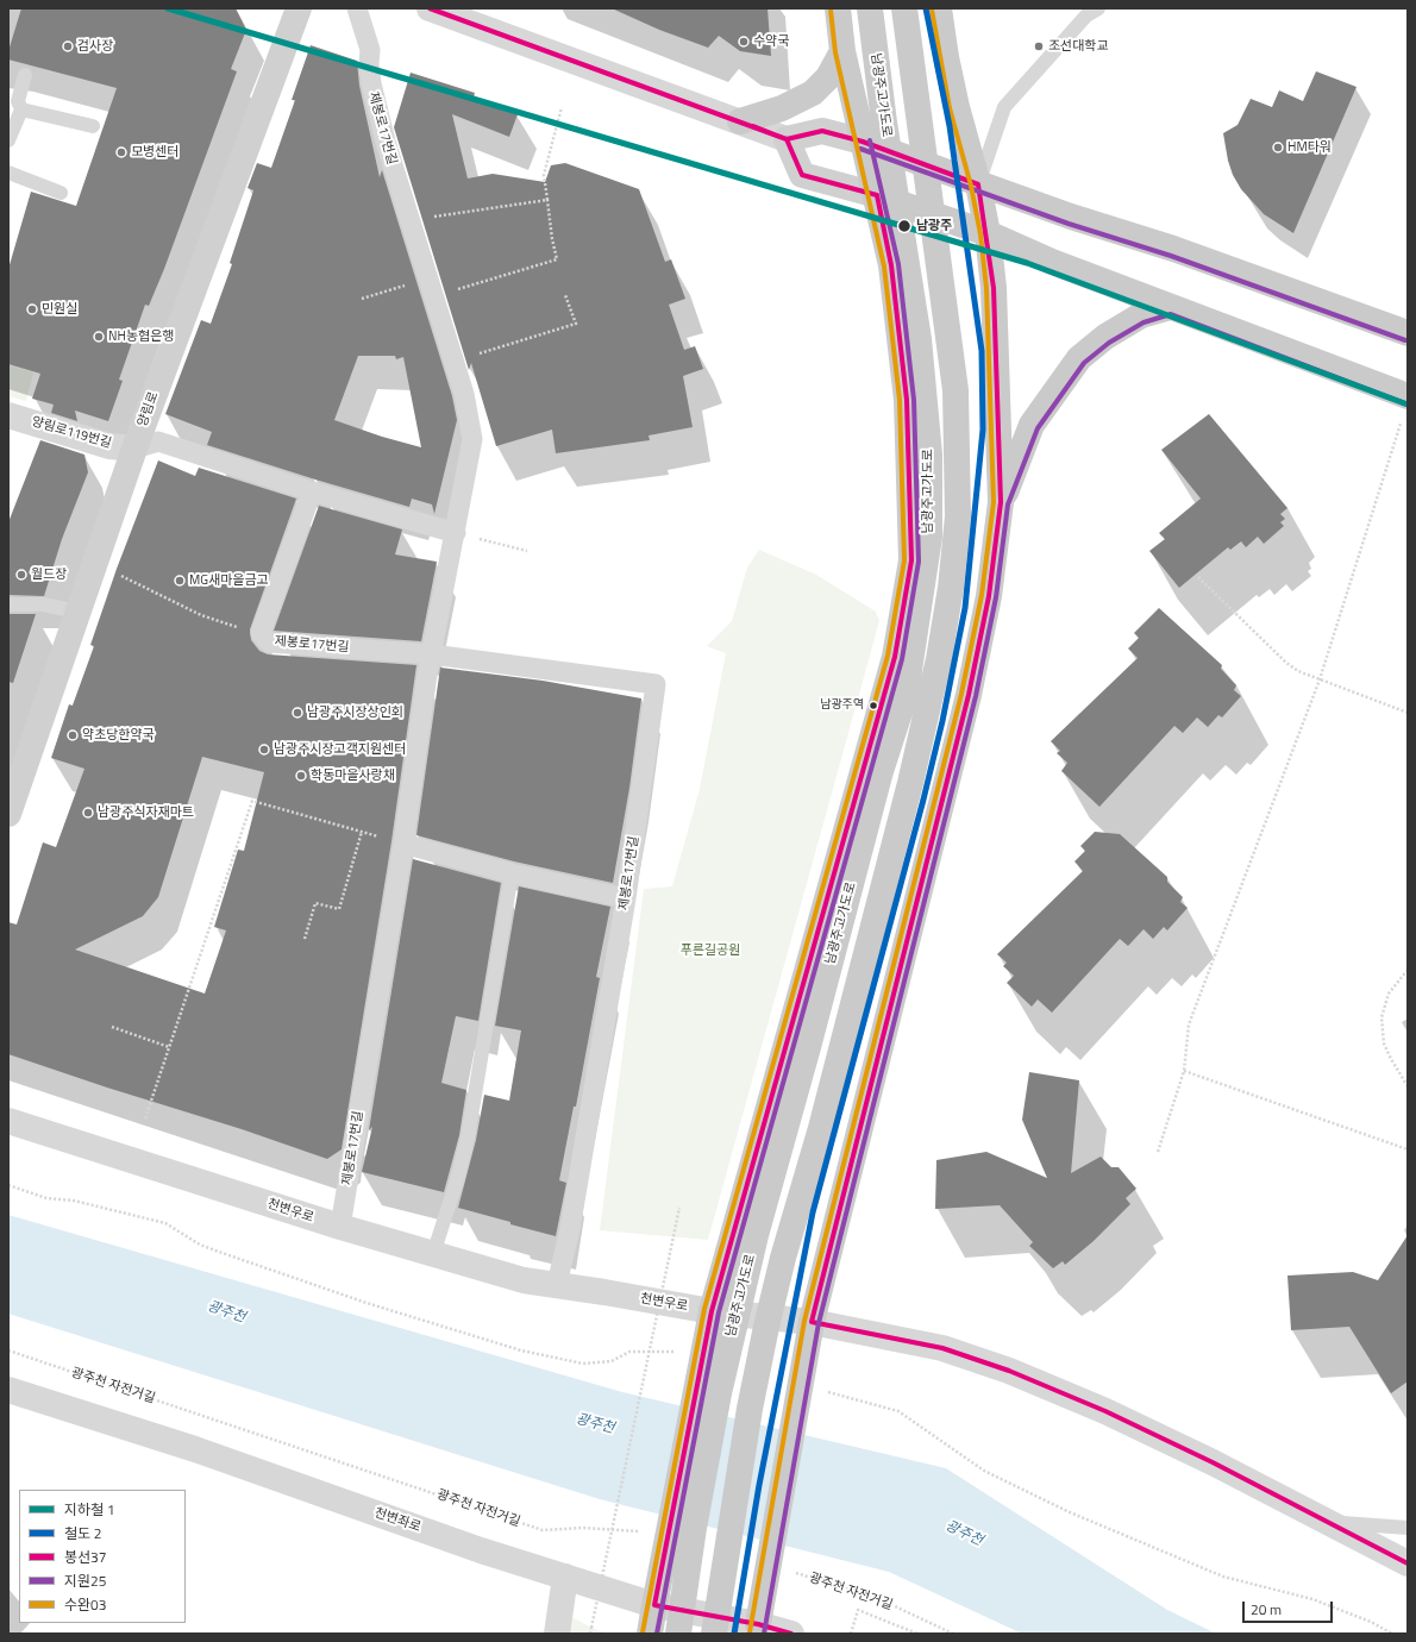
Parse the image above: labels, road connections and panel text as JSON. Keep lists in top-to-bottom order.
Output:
{
  "streets": {
    "main road": ["남광주고가도로", "양림로"],
    "street": [
      "제봉로17번길",
      "양림로119번길",
      "천변우로",
      "천변좌로"
    ],
    "path": ["광주천 자전거길"]
  },
  "crossings": [
    ["제봉로17번길", "천변우로"],
    ["양림로", "양림로119번길"]
  ],
  "water": ["광주천"],
  "parks": ["푸른길공원"],
  "places": [
    "수약국",
    "검사장",
    "조선대학교",
    "HM타워",
    "모병센터",
    "남광주",
    "민원실",
    "NH농협은행",
    "월드장",
    "MG새마을금고",
    "남광주역",
    "남광주시장상인회",
    "약초당한약국",
    "남광주시장고객지원센터",
    "학동마을사랑채",
    "남광주식자재마트"
  ],
  "lines": [
    "metro line 1",
    "rail line 2",
    "transit line 봉선37",
    "transit line 수완03",
    "transit line 지원25"
  ],
  "legend": [
    "지하철 1",
    "철도 2",
    "봉선37",
    "지원25",
    "수완03"
  ],
  "scale_bar": "20 m"
}
